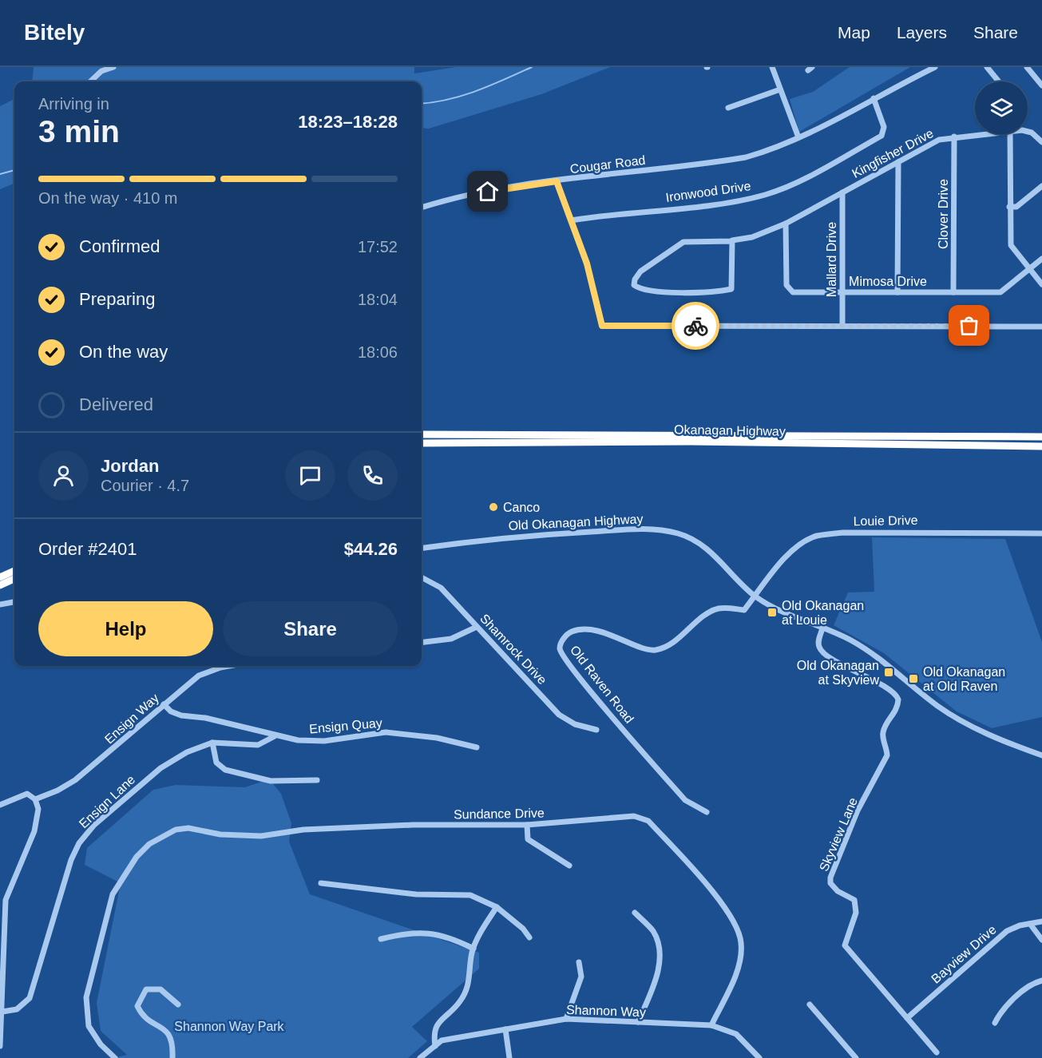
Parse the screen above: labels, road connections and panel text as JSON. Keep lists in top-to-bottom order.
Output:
{
  "streets": {
    "highway": ["Okanagan Highway"],
    "street": [
      "Kingfisher Drive",
      "Cougar Road",
      "Ironwood Drive",
      "Clover Drive",
      "Mallard Drive",
      "Mimosa Drive",
      "Louie Drive",
      "Old Okanagan Highway",
      "Shamrock Drive",
      "Old Raven Road",
      "Ensign Way",
      "Ensign Quay",
      "Ensign Lane",
      "Sundance Drive",
      "Skyview Lane",
      "Bayview Drive",
      "Shannon Way"
    ]
  },
  "crossings": [
    ["Kingfisher Drive", "Clover Drive"],
    ["Kingfisher Drive", "Mallard Drive"],
    ["Kingfisher Drive", "Mimosa Drive"],
    ["Cougar Road", "Ironwood Drive"],
    ["Clover Drive", "Mimosa Drive"],
    ["Mallard Drive", "Mimosa Drive"],
    ["Louie Drive", "Old Okanagan Highway"],
    ["Louie Drive", "Old Raven Road"],
    ["Old Okanagan Highway", "Old Raven Road"],
    ["Old Okanagan Highway", "Skyview Lane"],
    ["Ensign Way", "Ensign Quay"],
    ["Ensign Quay", "Ensign Lane"],
    ["Sundance Drive", "Shannon Way"],
    ["Skyview Lane", "Bayview Drive"]
  ],
  "parks": ["Shannon Way Park"],
  "places": {
    "other": ["Canco"],
    "transit": ["Old Okanagan at Louie", "Old Okanagan at Skyview", "Old Okanagan at Old Raven"]
  },
  "page": {
    "header": "Bitely",
    "nav": ["Map", "Layers", "Share"],
    "heading": ["3 min", "Arriving in", "18:23–18:28"],
    "panel": [
      "Jordan",
      "Courier · 4.7",
      "Order #2401",
      "$44.26"
    ],
    "bar": "On the way · 410 m",
    "list": [
      ["Confirmed", "17:52"],
      ["Preparing", "18:04"],
      ["On the way", "18:06"],
      "Delivered"
    ],
    "buttons": ["Help", "Share"]
  }
}
